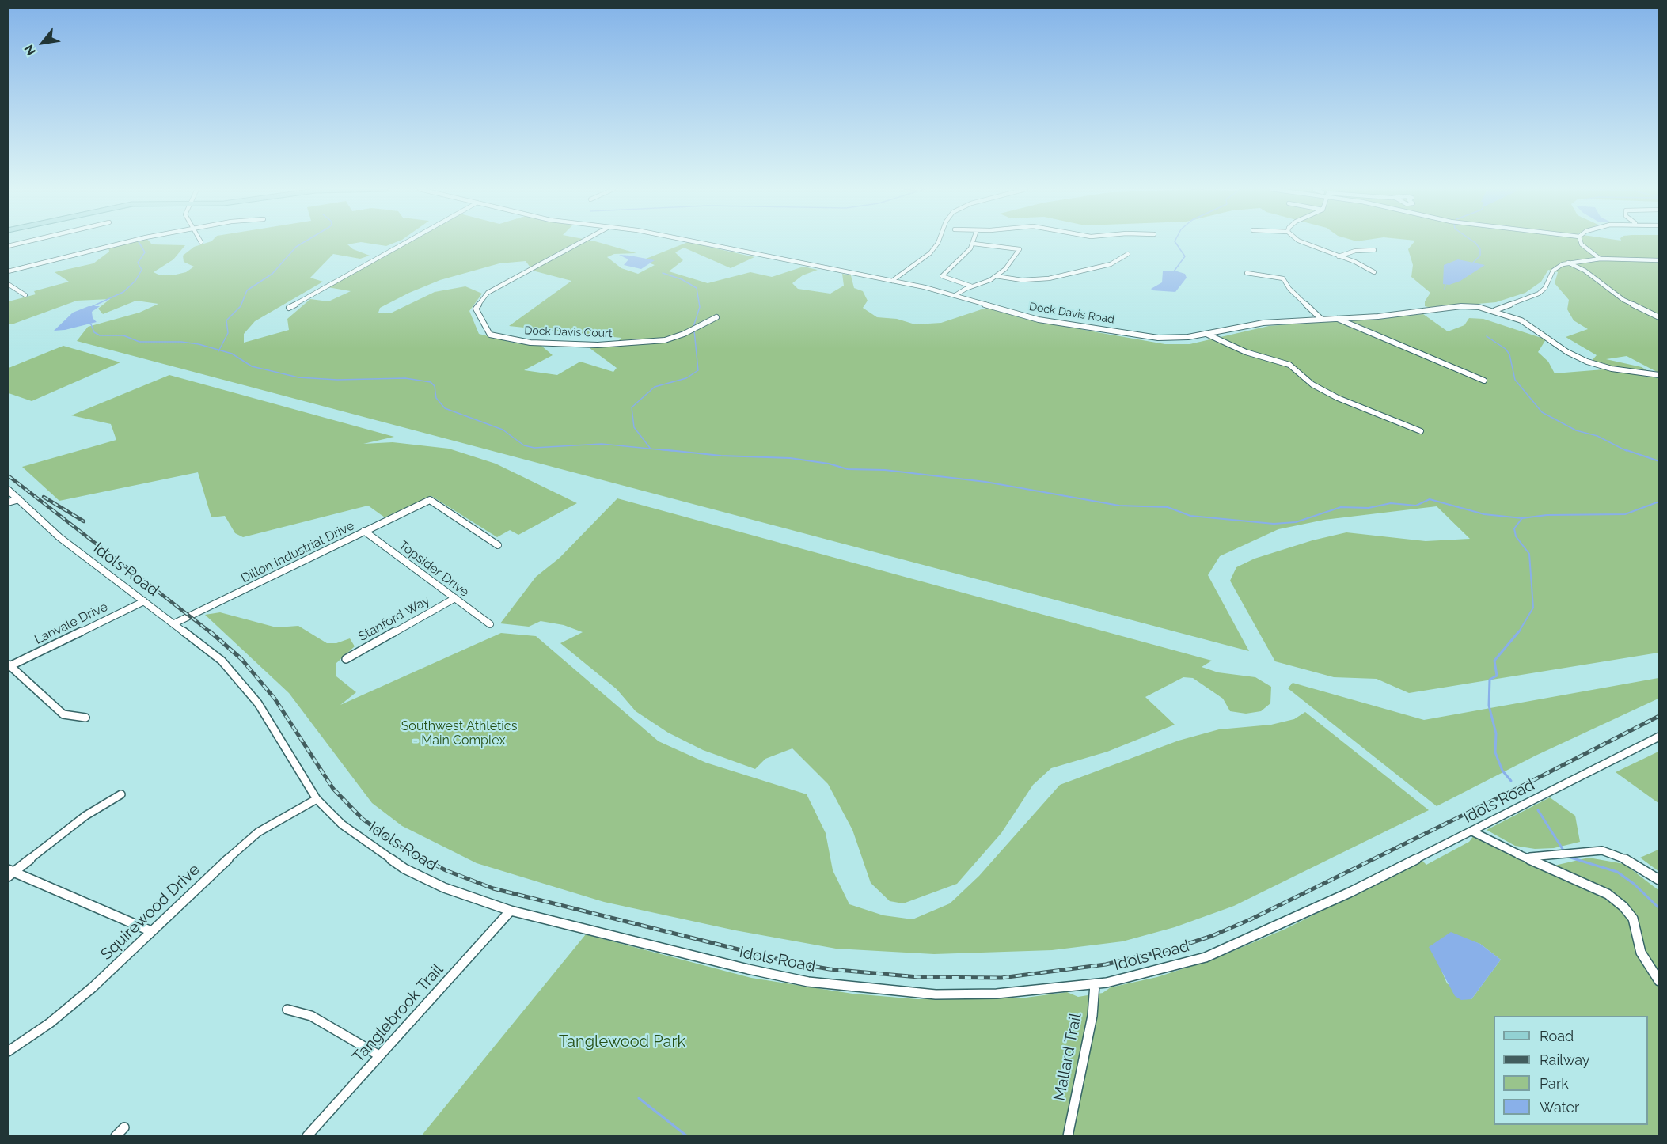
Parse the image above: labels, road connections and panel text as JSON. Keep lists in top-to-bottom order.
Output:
{
  "streets": {
    "street": [
      "Dock Davis Road",
      "Dock Davis Court",
      "Dillon Industrial Drive",
      "Topsider Drive",
      "Idols Road",
      "Stanford Way",
      "Lanvale Drive",
      "Squirewood Drive",
      "Tanglebrook Trail",
      "Mallard Trail"
    ]
  },
  "crossings": [
    ["Dillon Industrial Drive", "Topsider Drive"],
    ["Dillon Industrial Drive", "Idols Road"],
    ["Topsider Drive", "Stanford Way"],
    ["Idols Road", "Lanvale Drive"],
    ["Idols Road", "Squirewood Drive"],
    ["Idols Road", "Tanglebrook Trail"],
    ["Idols Road", "Mallard Trail"]
  ],
  "parks": ["Southwest Athletics - Main Complex", "Tanglewood Park"],
  "legend": [
    "Road",
    "Railway",
    "Park",
    "Water"
  ],
  "north": "bottom left"
}
